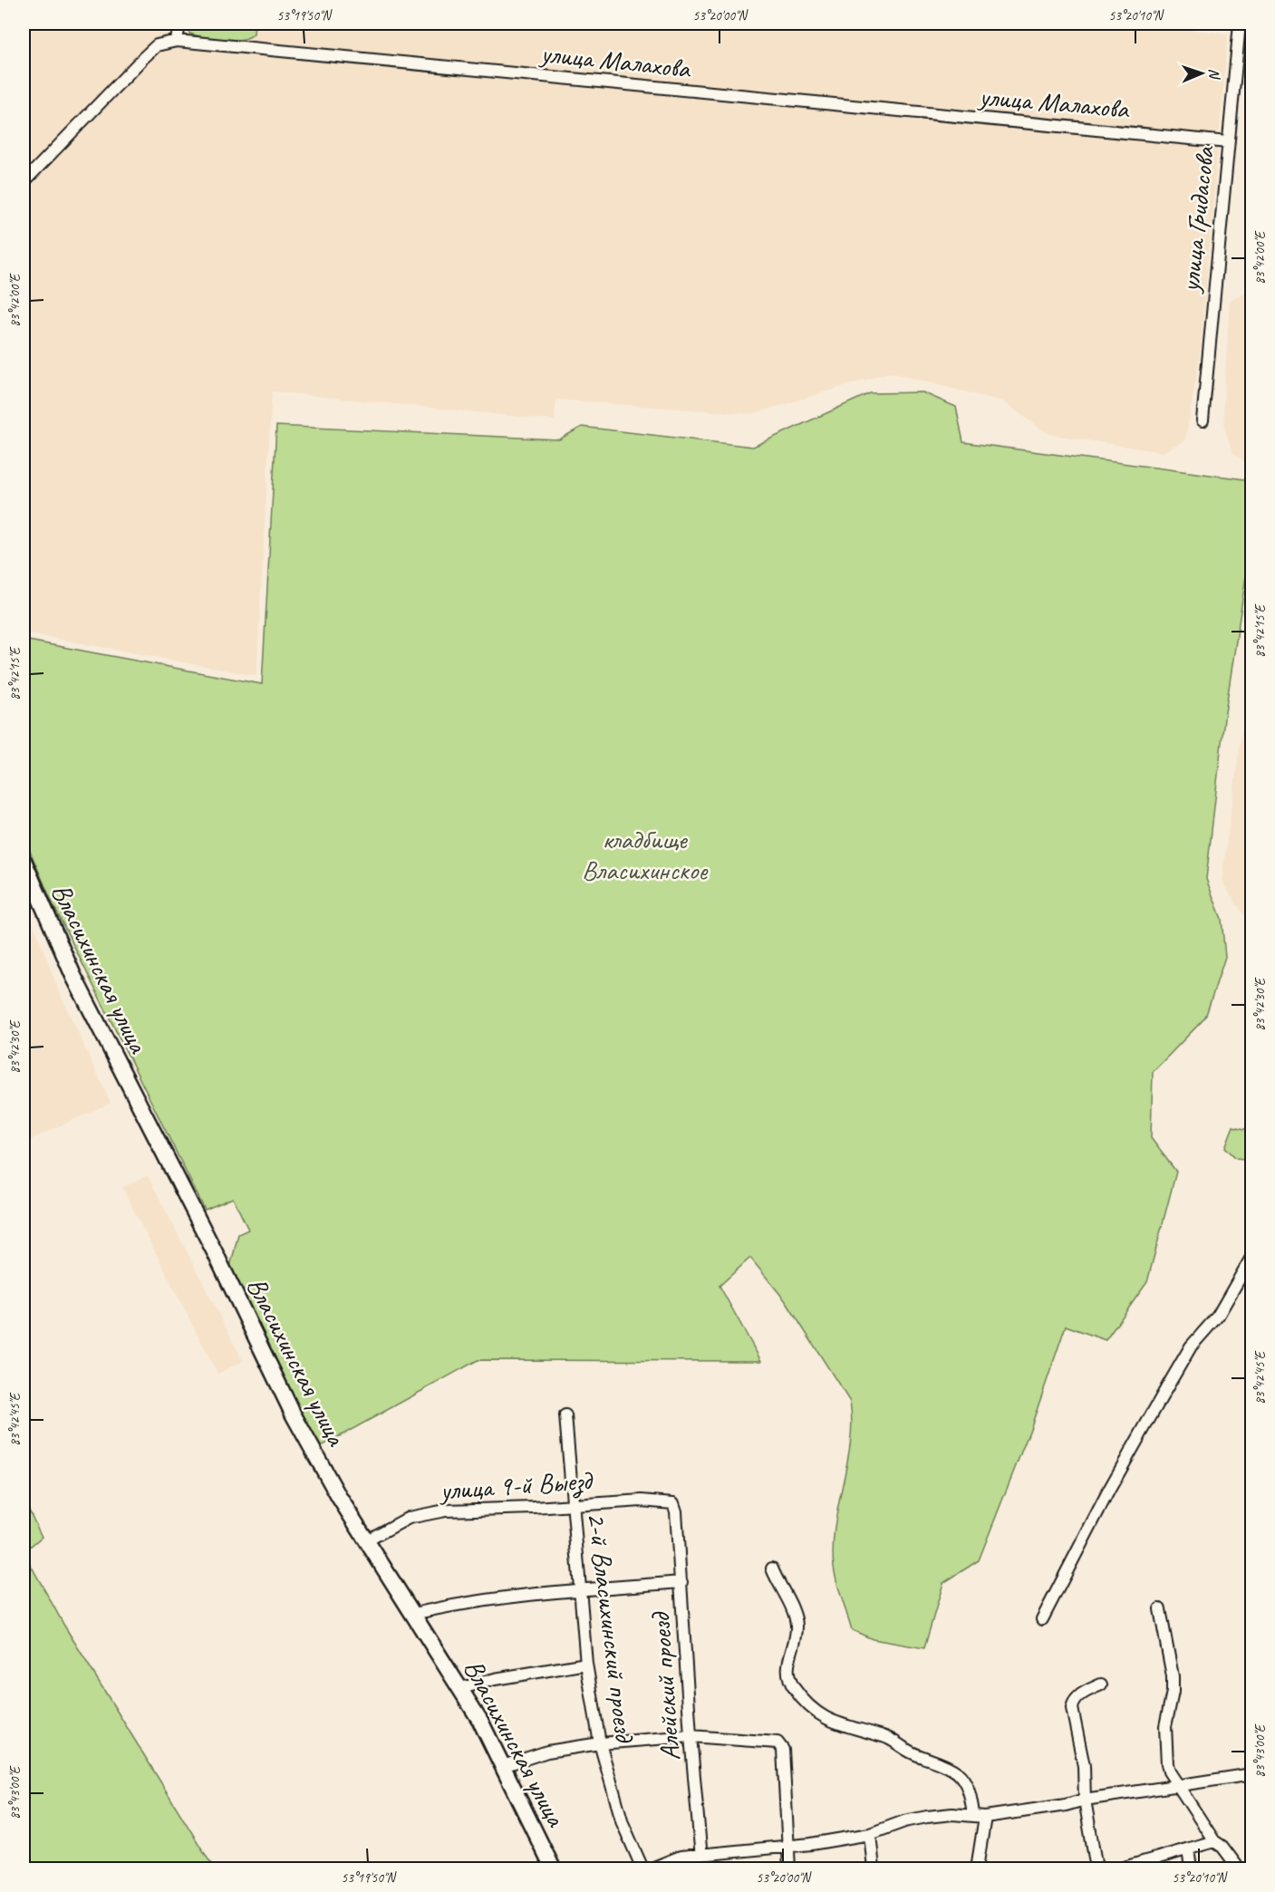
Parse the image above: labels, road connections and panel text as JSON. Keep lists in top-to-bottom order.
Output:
{
  "streets": {
    "street": [
      "улица Малахова",
      "улица Гридасова",
      "Власихинская улица",
      "улица 9-й Выезд",
      "2-й Власихинский проезд",
      "Алейский проезд"
    ]
  },
  "crossings": [
    ["улица Малахова", "улица Гридасова"],
    ["Власихинская улица", "улица 9-й Выезд"],
    ["улица 9-й Выезд", "2-й Власихинский проезд"],
    ["улица 9-й Выезд", "Алейский проезд"]
  ],
  "parks": ["кладбище Власихинское"],
  "north": "right",
  "coordinates": [
    "53°19'50\"N",
    "53°20'00\"N",
    "53°20'10\"N",
    "83°42'00\"E",
    "83°42'15\"E",
    "83°42'30\"E",
    "83°42'45\"E",
    "83°43'00\"E"
  ]
}
